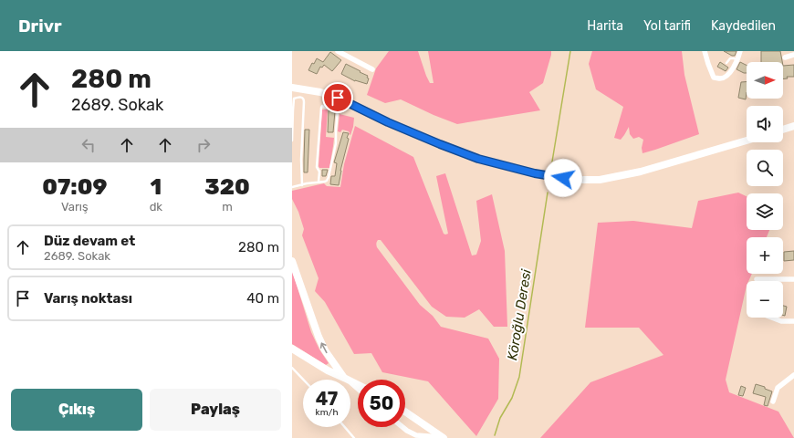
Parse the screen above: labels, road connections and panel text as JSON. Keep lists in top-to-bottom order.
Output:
{
  "water": ["Köroğlu Deresi"],
  "north": "right",
  "page": {
    "header": "Drivr",
    "nav": ["Harita", "Yol tarifi", "Kaydedilen"],
    "turn": ["280 m", "2689. Sokak"],
    "map_buttons": ["+", "−"],
    "eta": [
      "07:09",
      "Varış",
      "1",
      "dk",
      "320",
      "m"
    ],
    "list": [
      {
        "name": "Düz devam et",
        "note": "2689. Sokak",
        "value": "280 m"
      },
      {
        "name": "Varış noktası",
        "value": "40 m"
      }
    ],
    "speed": "47 km/h",
    "limit": "50",
    "buttons": ["Çıkış", "Paylaş"]
  }
}
